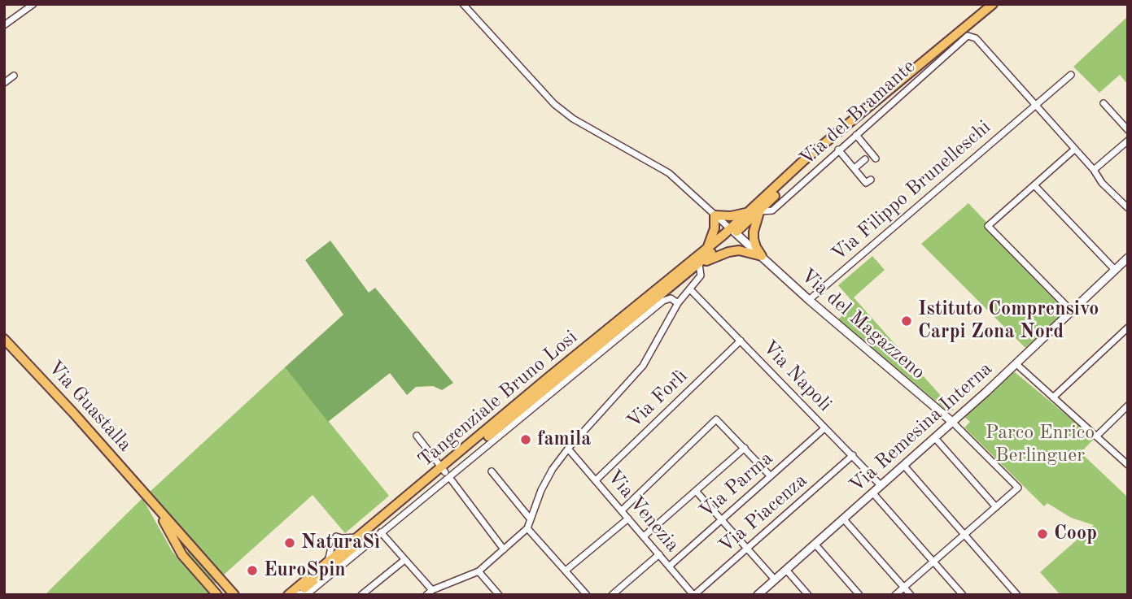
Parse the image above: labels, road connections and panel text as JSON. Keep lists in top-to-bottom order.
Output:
{
  "streets": {
    "main road": ["Tangenziale Bruno Losi", "Via Guastalla"],
    "street": [
      "Via del Bramante",
      "Via Filippo Brunelleschi",
      "Via del Magazzeno",
      "Via Napoli",
      "Via Forlì",
      "Via Remesina Interna",
      "Via Parma",
      "Via Venezia",
      "Via Piacenza"
    ]
  },
  "crossings": [
    ["Via del Bramante", "Via Filippo Brunelleschi"],
    ["Via Filippo Brunelleschi", "Via del Magazzeno"],
    ["Via del Magazzeno", "Tangenziale Bruno Losi"],
    ["Via del Magazzeno", "Via Remesina Interna"],
    ["Via Napoli", "Via Forlì"],
    ["Via Napoli", "Via Remesina Interna"],
    ["Via Napoli", "Via Parma"],
    ["Via Napoli", "Via Piacenza"],
    ["Via Forlì", "Via Venezia"],
    ["Via Parma", "Via Venezia"],
    ["Via Venezia", "Via Piacenza"]
  ],
  "parks": ["Parco Enrico Berlinguer"],
  "places": [
    "Istituto Comprensivo Carpi Zona Nord",
    "famila",
    "Coop",
    "NaturaSì",
    "EuroSpin"
  ]
}
